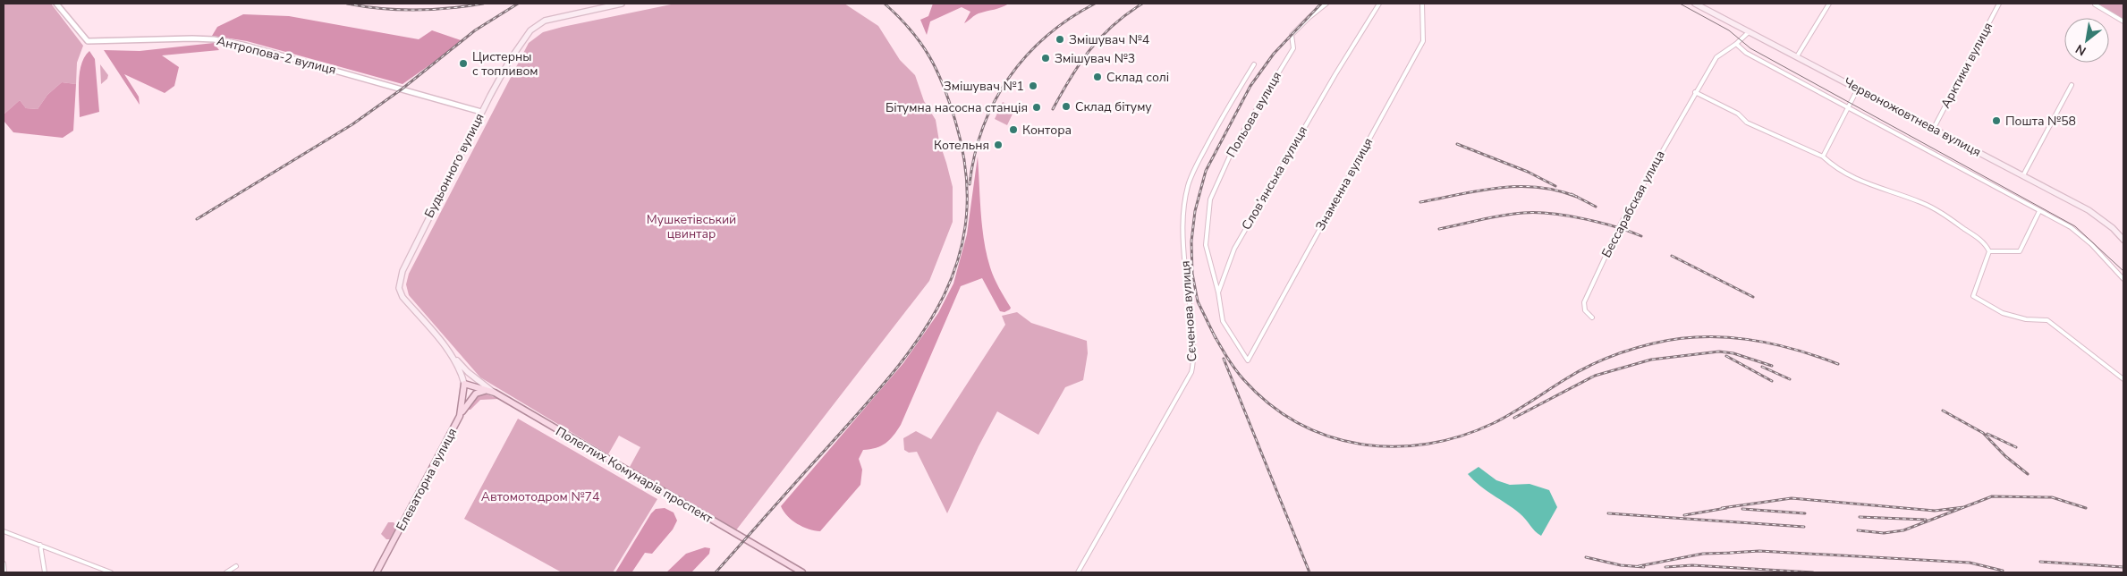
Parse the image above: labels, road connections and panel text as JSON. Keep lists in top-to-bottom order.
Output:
{
  "streets": {
    "main road": [
      "Червоножовтнева вулиця",
      "Будьонного вулиця",
      "Полеглих Комунарів проспект",
      "Елеваторна вулиця"
    ],
    "street": [
      "Антропова-2 вулиця",
      "Арктики вулиця",
      "Польова вулиця",
      "Слов’янська вулиця",
      "Знаменна вулиця",
      "Бессарабская улица",
      "Сєченова вулиця"
    ]
  },
  "crossings": [
    ["Антропова-2 вулиця", "Будьонного вулиця"],
    ["Арктики вулиця", "Червоножовтнева вулиця"],
    ["Польова вулиця", "Слов’янська вулиця"],
    ["Червоножовтнева вулиця", "Бессарабская улица"],
    ["Будьонного вулиця", "Полеглих Комунарів проспект"],
    ["Будьонного вулиця", "Елеваторна вулиця"],
    ["Слов’янська вулиця", "Знаменна вулиця"],
    ["Полеглих Комунарів проспект", "Елеваторна вулиця"]
  ],
  "parks": ["Мушкетівський цвинтар", "Автомотодром №74"],
  "places": [
    "Змішувач №4",
    "Змішувач №3",
    "Цистерны с топливом",
    "Склад солі",
    "Змішувач №1",
    "Склад бітуму",
    "Бітумна насосна станція",
    "Пошта №58",
    "Контора",
    "Котельня"
  ],
  "north": "bottom left"
}
